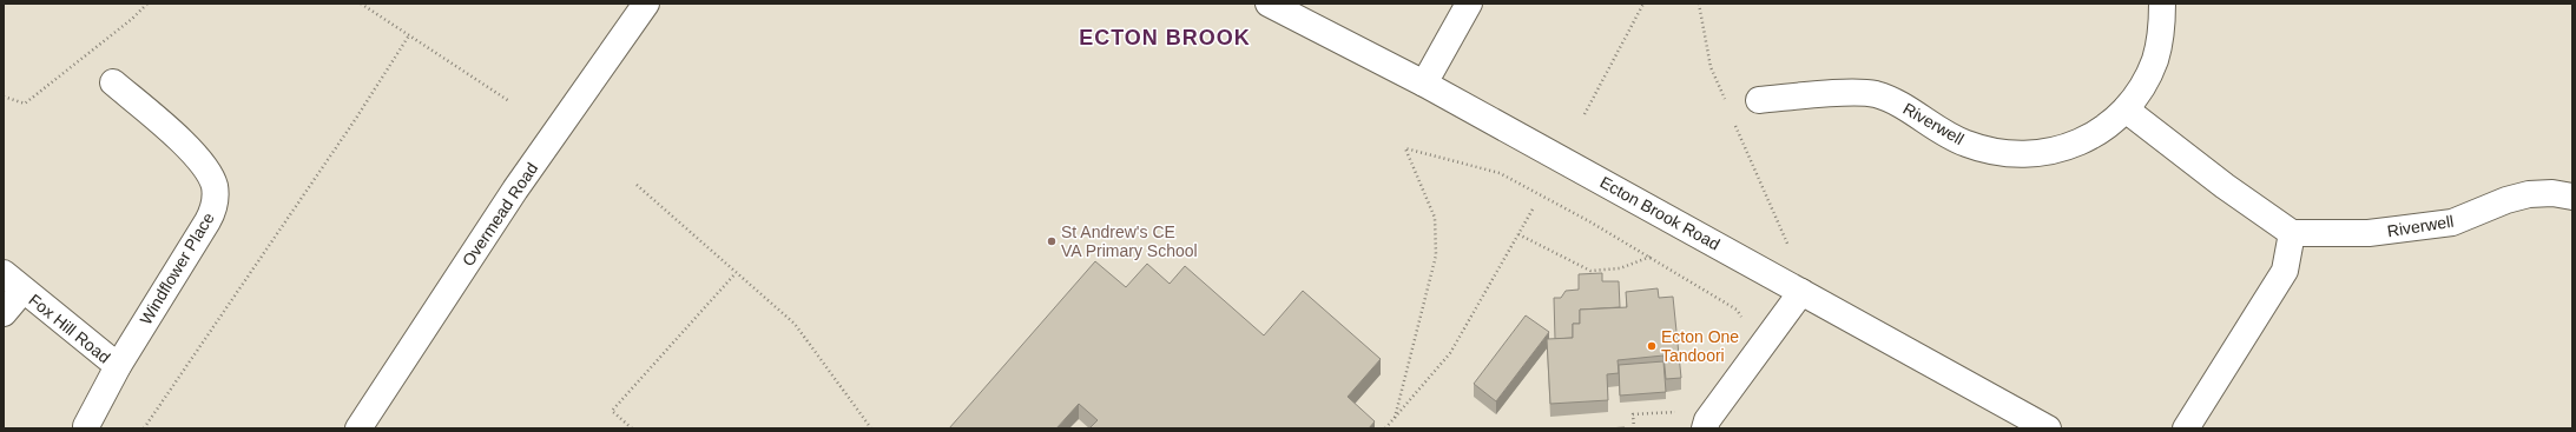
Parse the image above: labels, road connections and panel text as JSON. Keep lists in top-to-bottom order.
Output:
{
  "streets": {
    "street": [
      "Riverwell",
      "Ecton Brook Road",
      "Overmead Road",
      "Windflower Place",
      "Fox Hill Road"
    ]
  },
  "crossings": [
    ["Windflower Place", "Fox Hill Road"]
  ],
  "districts": ["ECTON BROOK"],
  "places": ["St Andrew's CE VA Primary School", "Ecton One Tandoori"]
}
